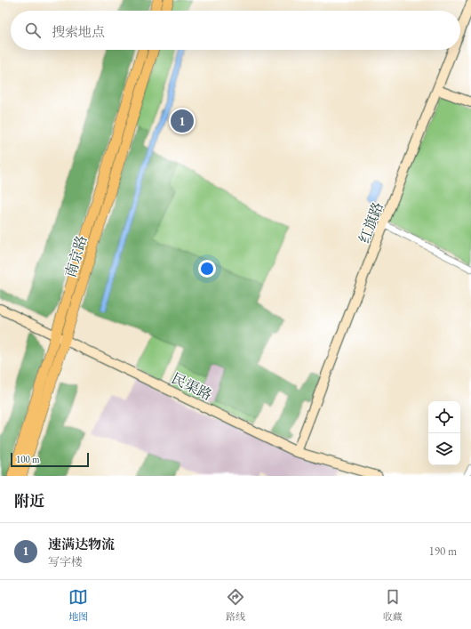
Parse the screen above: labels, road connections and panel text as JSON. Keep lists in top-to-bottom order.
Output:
{
  "streets": {
    "main road": ["南京路"],
    "street": ["红旗路", "民渠路"]
  },
  "crossings": [
    ["红旗路", "民渠路"],
    ["南京路", "民渠路"]
  ],
  "scale_bar": "100 m",
  "page": {
    "search": "搜索地点",
    "pins": "1",
    "scale": "100 m",
    "heading": "附近",
    "list": [
      {
        "mark": "1",
        "name": "速满达物流",
        "note": "写字楼",
        "value": "190 m"
      }
    ],
    "nav": ["地图", "路线", "收藏"]
  }
}
